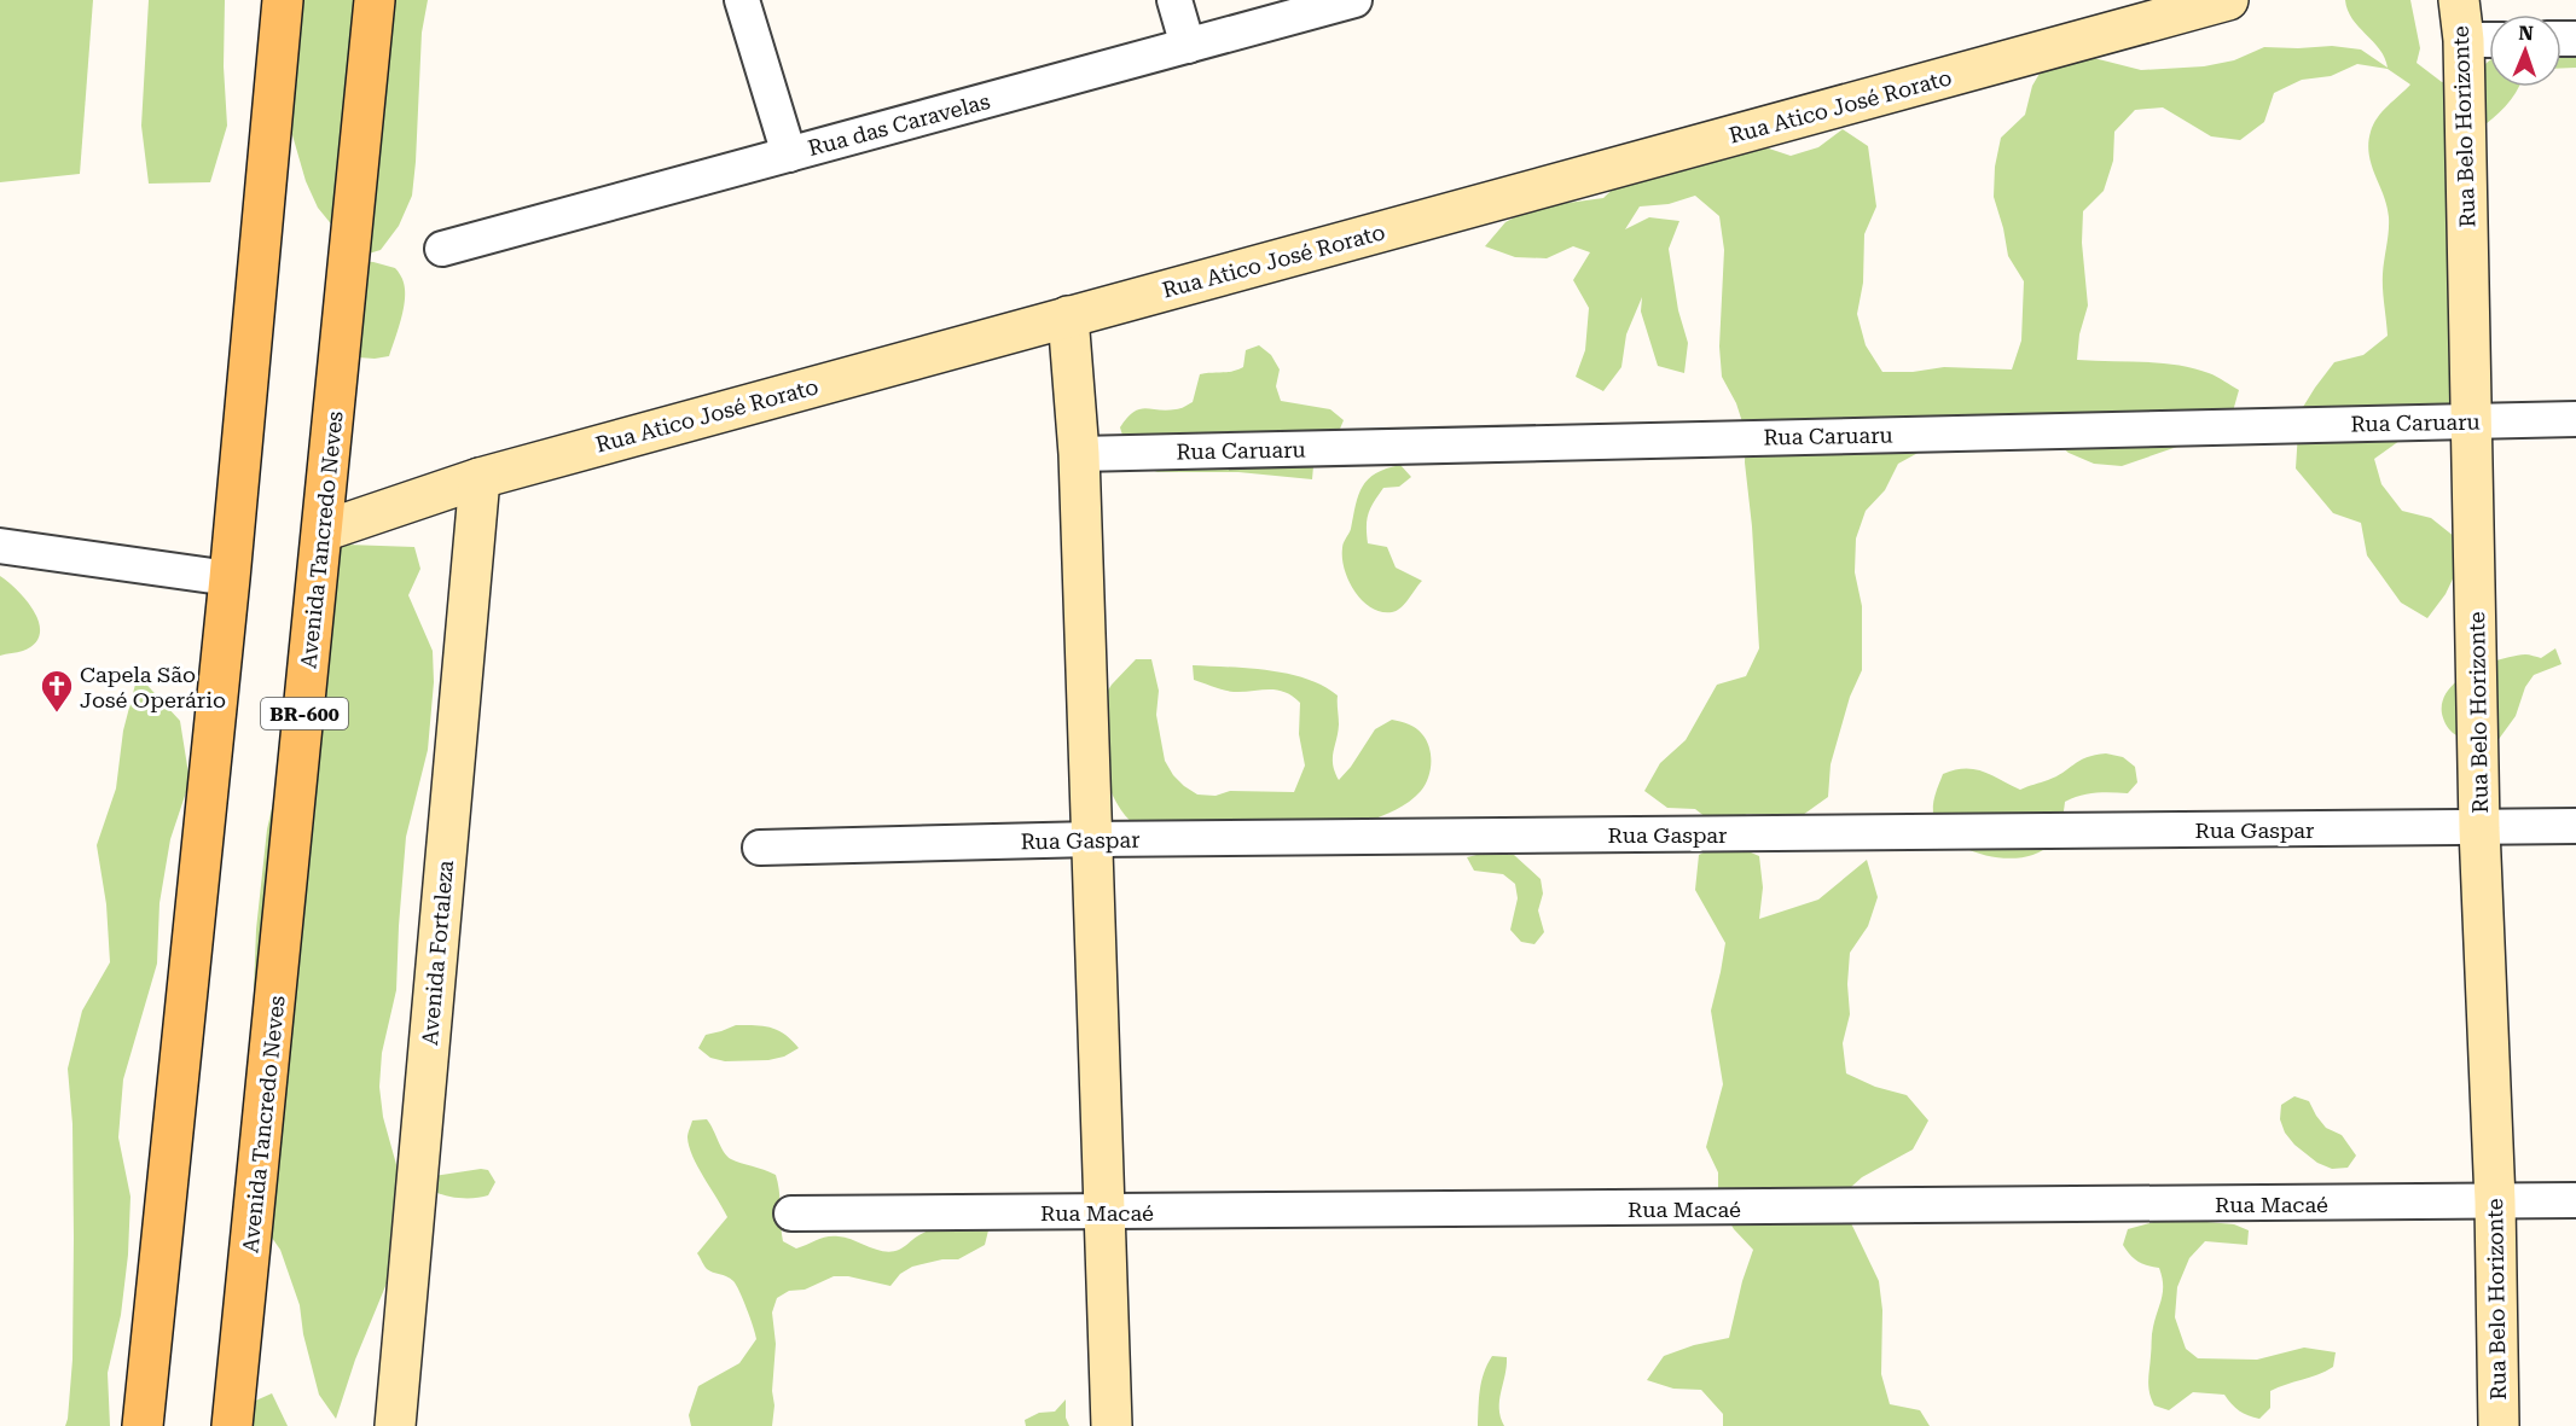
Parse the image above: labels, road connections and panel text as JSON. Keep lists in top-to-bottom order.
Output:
{
  "streets": {
    "main road": ["Avenida Tancredo Neves", "BR-600"],
    "street": [
      "Rua Atico José Rorato",
      "Rua das Caravelas",
      "Rua Belo Horizonte",
      "Rua Caruaru",
      "Rua Gaspar",
      "Avenida Fortaleza",
      "Rua Macaé"
    ]
  },
  "crossings": [
    ["Rua Atico José Rorato", "Avenida Tancredo Neves"],
    ["Rua Atico José Rorato", "Avenida Fortaleza"],
    ["Rua Belo Horizonte", "Rua Caruaru"],
    ["Rua Belo Horizonte", "Rua Gaspar"],
    ["Rua Belo Horizonte", "Rua Macaé"]
  ],
  "places": {
    "church": ["Capela São José Operário"]
  },
  "north": "top"
}
